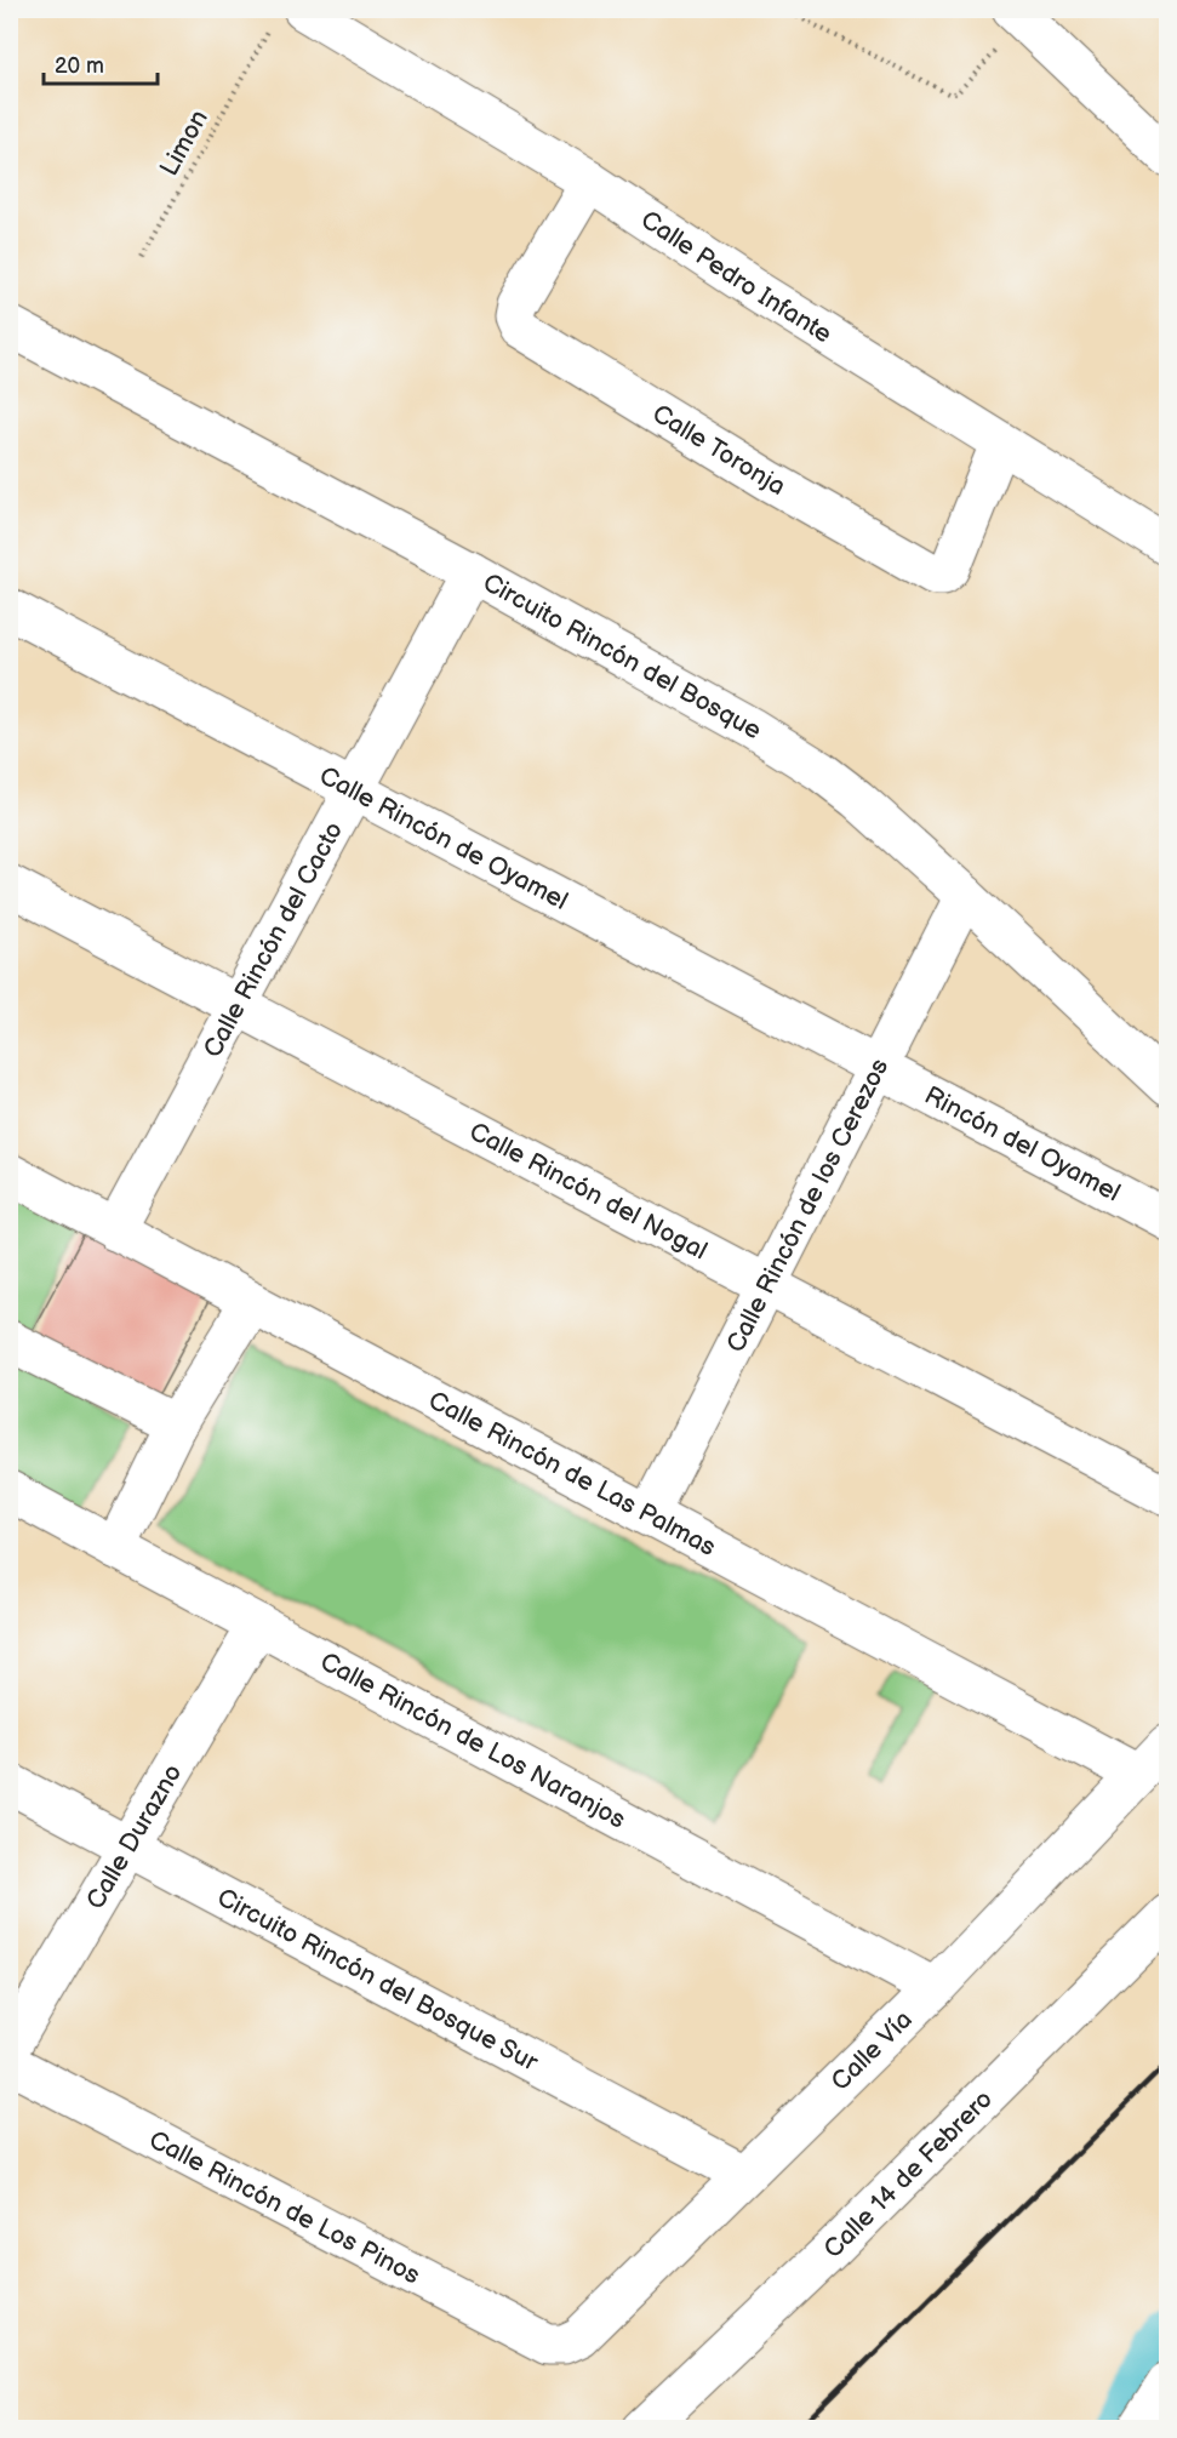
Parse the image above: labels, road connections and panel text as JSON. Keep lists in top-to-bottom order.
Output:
{
  "streets": {
    "street": [
      "Calle Pedro Infante",
      "Calle Toronja",
      "Circuito Rincón del Bosque",
      "Calle Rincón de Oyamel",
      "Calle Rincón del Cacto",
      "Rincón del Oyamel",
      "Calle Rincón del Nogal",
      "Calle Rincón de los Cerezos",
      "Calle Rincón de Las Palmas",
      "Calle Rincón de Los Naranjos",
      "Calle Durazno",
      "Circuito Rincón del Bosque Sur",
      "Calle Vía",
      "Calle 14 de Febrero",
      "Calle Rincón de Los Pinos"
    ],
    "path": ["Limon"]
  },
  "crossings": [
    ["Limon", "Calle Pedro Infante"],
    ["Calle Pedro Infante", "Calle Toronja"],
    ["Circuito Rincón del Bosque", "Calle Rincón del Cacto"],
    ["Circuito Rincón del Bosque", "Calle Rincón de los Cerezos"],
    ["Calle Rincón de Oyamel", "Calle Rincón del Cacto"],
    ["Calle Rincón de Oyamel", "Rincón del Oyamel"],
    ["Calle Rincón de Oyamel", "Calle Rincón de los Cerezos"],
    ["Calle Rincón del Cacto", "Calle Rincón del Nogal"],
    ["Calle Rincón del Cacto", "Calle Rincón de Las Palmas"],
    ["Rincón del Oyamel", "Calle Rincón de los Cerezos"],
    ["Calle Rincón del Nogal", "Calle Rincón de los Cerezos"],
    ["Calle Rincón de los Cerezos", "Calle Rincón de Las Palmas"],
    ["Calle Rincón de Las Palmas", "Calle Vía"],
    ["Calle Rincón de Los Naranjos", "Calle Durazno"],
    ["Calle Rincón de Los Naranjos", "Calle Vía"],
    ["Calle Durazno", "Circuito Rincón del Bosque Sur"],
    ["Circuito Rincón del Bosque Sur", "Calle Vía"],
    ["Calle Vía", "Calle Rincón de Los Pinos"]
  ],
  "scale_bar": "20 m"
}
